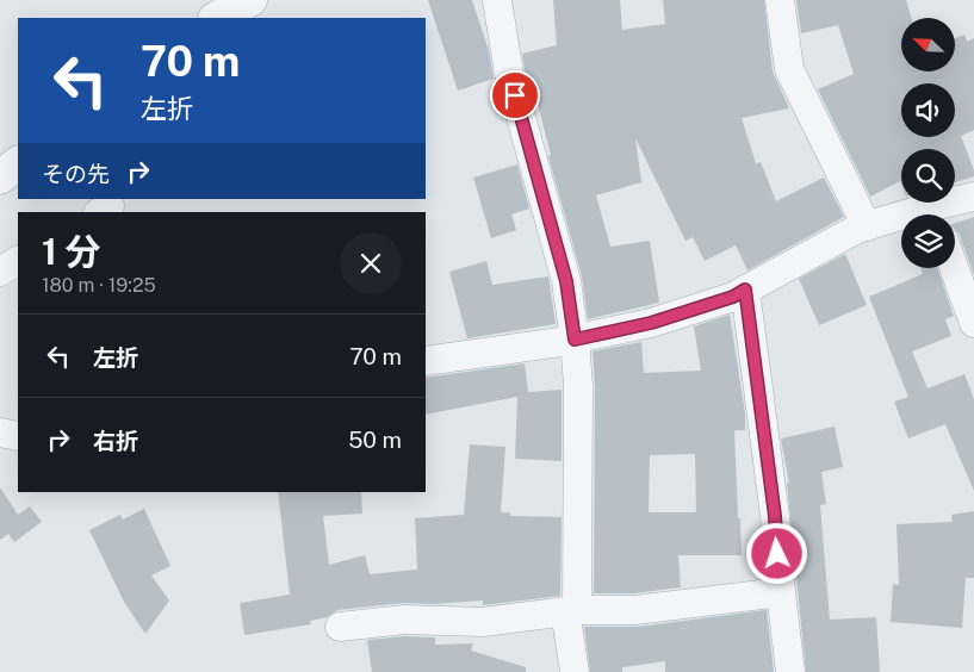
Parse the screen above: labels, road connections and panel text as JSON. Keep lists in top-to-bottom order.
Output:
{
  "north": "top left",
  "page": {
    "turn": ["70 m", "左折"],
    "then": "その先",
    "heading": ["1 分", "180 m · 19:25"],
    "list": [
      {
        "name": "左折",
        "value": "70 m"
      },
      {
        "name": "右折",
        "value": "50 m"
      }
    ]
  }
}
